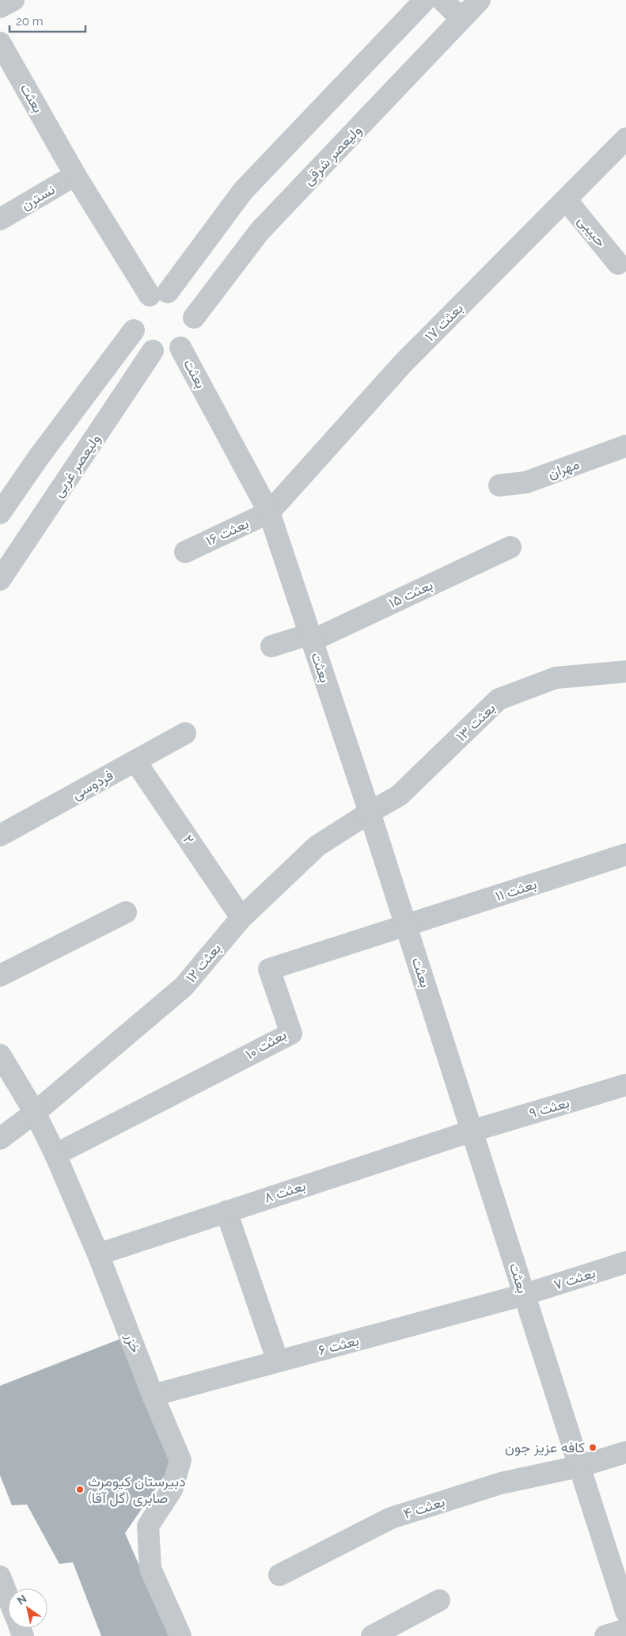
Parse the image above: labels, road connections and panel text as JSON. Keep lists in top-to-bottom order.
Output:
{
  "streets": {
    "street": [
      "بعثت",
      "ولیعصر شرقی",
      "نسترن",
      "حبیبی",
      "بعثت ۱۷",
      "ولیعصر غربی",
      "مهران",
      "بعثت ۱۶",
      "بعثت ۱۵",
      "بعثت ۱۳",
      "فردوسی",
      "۲",
      "بعثت ۱۱",
      "بعثت ۱۲",
      "بعثت ۱۰",
      "بعثت ۹",
      "بعثت ۸",
      "بعثت ۷",
      "خزر",
      "بعثت ۶",
      "بعثت ۴"
    ]
  },
  "crossings": [
    ["بعثت", "ولیعصر شرقی"],
    ["بعثت", "نسترن"],
    ["بعثت", "بعثت ۱۷"],
    ["بعثت", "ولیعصر غربی"],
    ["بعثت", "بعثت ۱۶"],
    ["بعثت", "بعثت ۱۵"],
    ["بعثت", "بعثت ۱۳"],
    ["بعثت", "بعثت ۱۱"],
    ["بعثت", "بعثت ۱۲"],
    ["بعثت", "بعثت ۱۰"],
    ["بعثت", "بعثت ۹"],
    ["بعثت", "بعثت ۸"],
    ["بعثت", "بعثت ۷"],
    ["بعثت", "بعثت ۶"],
    ["بعثت", "بعثت ۴"],
    ["ولیعصر شرقی", "ولیعصر غربی"],
    ["حبیبی", "بعثت ۱۷"],
    ["بعثت ۱۷", "بعثت ۱۶"],
    ["بعثت ۱۳", "بعثت ۱۲"],
    ["فردوسی", "۲"],
    ["۲", "بعثت ۱۲"],
    ["بعثت ۱۱", "بعثت ۱۰"],
    ["بعثت ۱۲", "خزر"],
    ["بعثت ۱۰", "خزر"],
    ["بعثت ۹", "بعثت ۸"],
    ["بعثت ۸", "خزر"],
    ["بعثت ۷", "بعثت ۶"],
    ["خزر", "بعثت ۶"]
  ],
  "places": ["کافه عزیز جون", "دبیرستان کیومرث صابری (گل آقا)"],
  "scale_bar": "20 m",
  "north": "top left"
}
